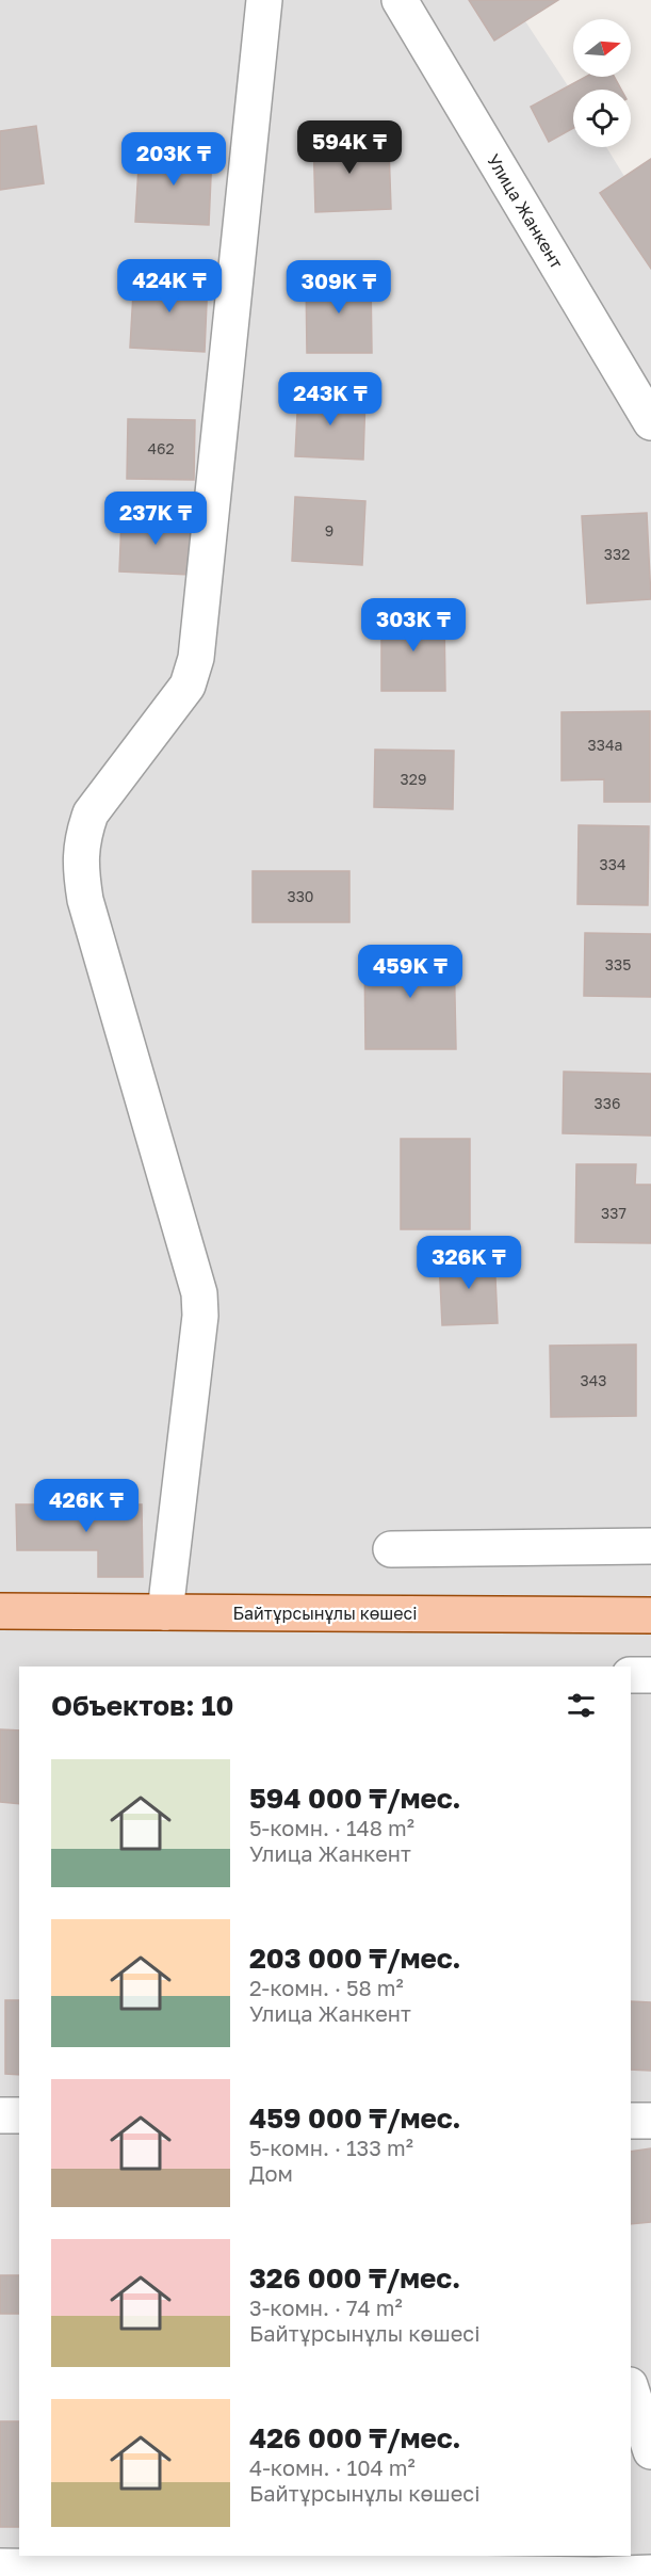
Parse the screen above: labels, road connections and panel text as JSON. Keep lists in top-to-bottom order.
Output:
{
  "streets": {
    "main road": ["Байтұрсынұлы көшесі"],
    "street": ["Улица Жанкент"]
  },
  "house_numbers": [
    "462",
    "9",
    "332",
    "334а",
    "329",
    "334",
    "330",
    "335",
    "336",
    "337",
    "343"
  ],
  "north": "right",
  "page": {
    "price": [
      "594K ₸",
      "203K ₸",
      "424K ₸",
      "309K ₸",
      "243K ₸",
      "237K ₸",
      "303K ₸",
      "459K ₸",
      "326K ₸",
      "426K ₸"
    ],
    "heading": "Объектов: 10",
    "list": [
      {
        "name": "594 000 ₸/мес.",
        "note": "5-комн. · 148 m² · Улица Жанкент"
      },
      {
        "name": "203 000 ₸/мес.",
        "note": "2-комн. · 58 m² · Улица Жанкент"
      },
      {
        "name": "459 000 ₸/мес.",
        "note": "5-комн. · 133 m² · Дом"
      },
      {
        "name": "326 000 ₸/мес.",
        "note": "3-комн. · 74 m² · Байтұрсынұлы көшесі"
      },
      {
        "name": "426 000 ₸/мес.",
        "note": "4-комн. · 104 m² · Байтұрсынұлы көшесі"
      }
    ]
  }
}
